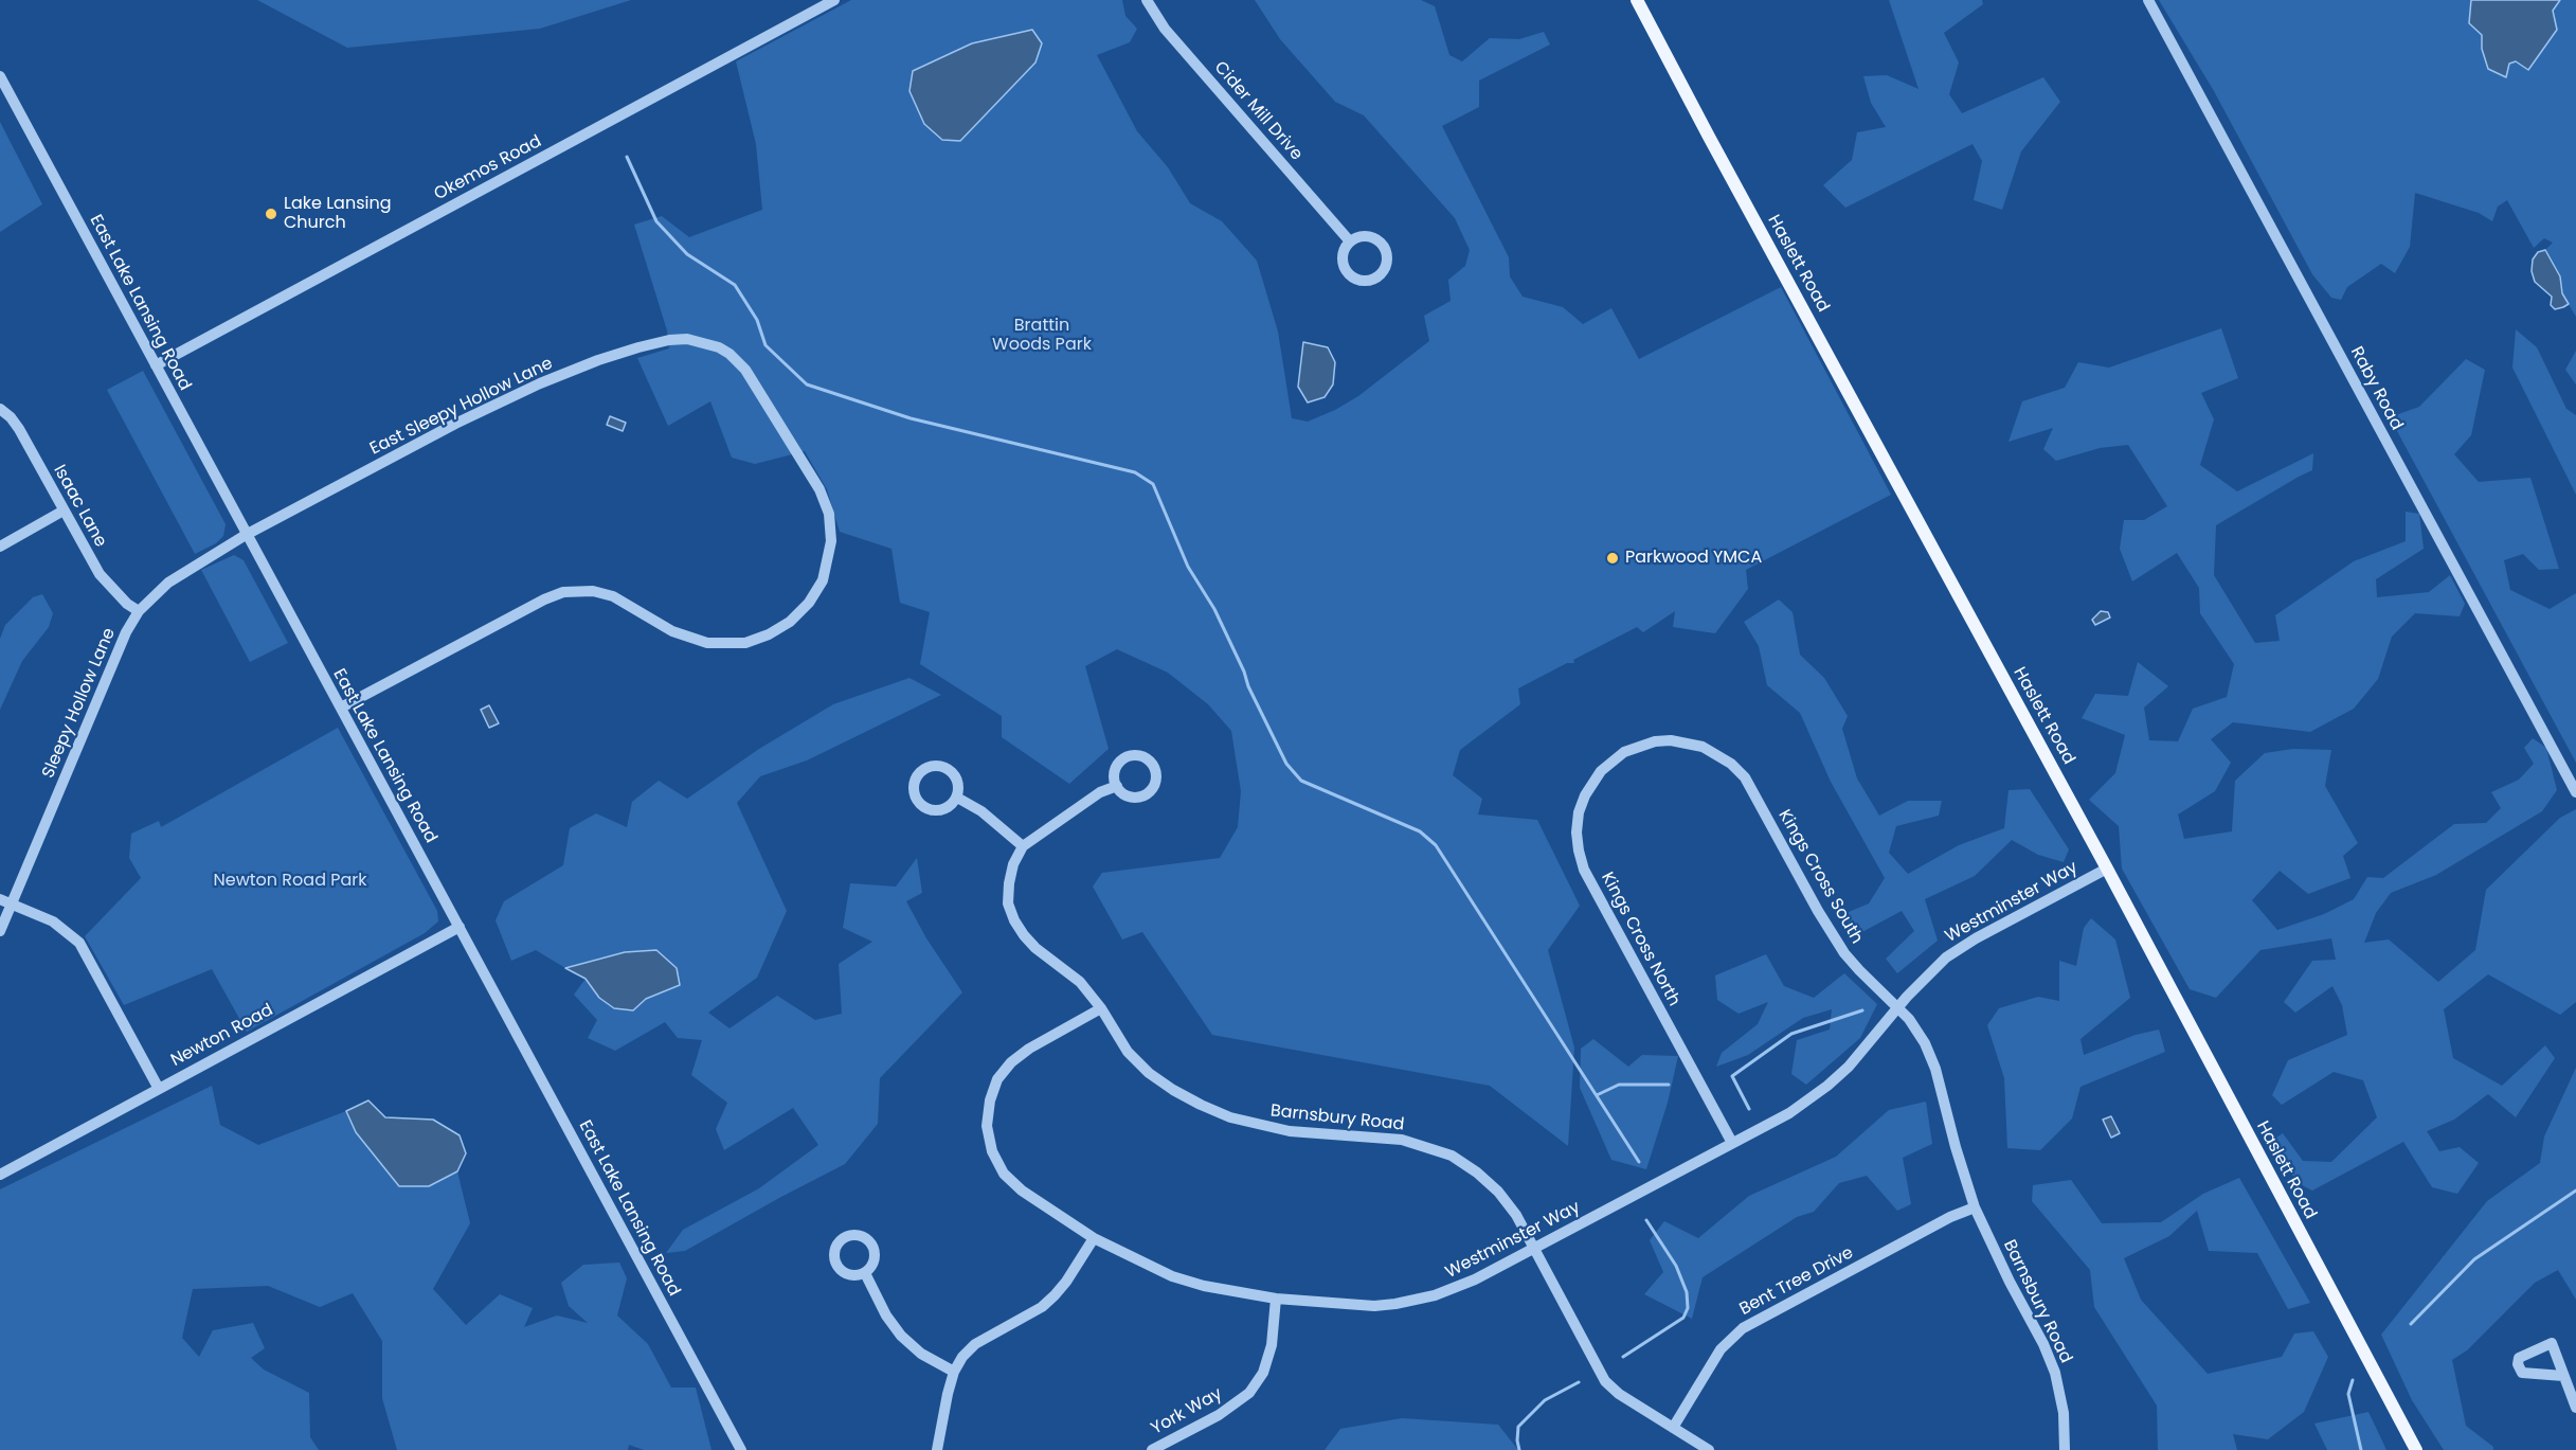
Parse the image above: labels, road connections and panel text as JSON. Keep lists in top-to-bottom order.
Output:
{
  "streets": {
    "main road": ["Haslett Road"],
    "street": [
      "Cider Mill Drive",
      "Okemos Road",
      "East Lake Lansing Road",
      "Raby Road",
      "East Sleepy Hollow Lane",
      "Isaac Lane",
      "Sleepy Hollow Lane",
      "Kings Cross South",
      "Westminster Way",
      "Kings Cross North",
      "Newton Road",
      "Barnsbury Road",
      "Bent Tree Drive",
      "York Way"
    ]
  },
  "crossings": [
    ["Okemos Road", "East Lake Lansing Road"],
    ["Haslett Road", "Westminster Way"],
    ["East Lake Lansing Road", "East Sleepy Hollow Lane"],
    ["East Lake Lansing Road", "Sleepy Hollow Lane"],
    ["East Lake Lansing Road", "Newton Road"],
    ["East Sleepy Hollow Lane", "Sleepy Hollow Lane"],
    ["Isaac Lane", "Sleepy Hollow Lane"],
    ["Kings Cross South", "Westminster Way"],
    ["Kings Cross South", "Kings Cross North"],
    ["Kings Cross South", "Barnsbury Road"],
    ["Kings Cross South", "Bent Tree Drive"],
    ["Westminster Way", "Kings Cross North"],
    ["Westminster Way", "Barnsbury Road"],
    ["Westminster Way", "York Way"],
    ["Barnsbury Road", "Bent Tree Drive"]
  ],
  "parks": ["Brattin Woods Park", "Newton Road Park"],
  "places": ["Lake Lansing Church", "Parkwood YMCA"]
}
